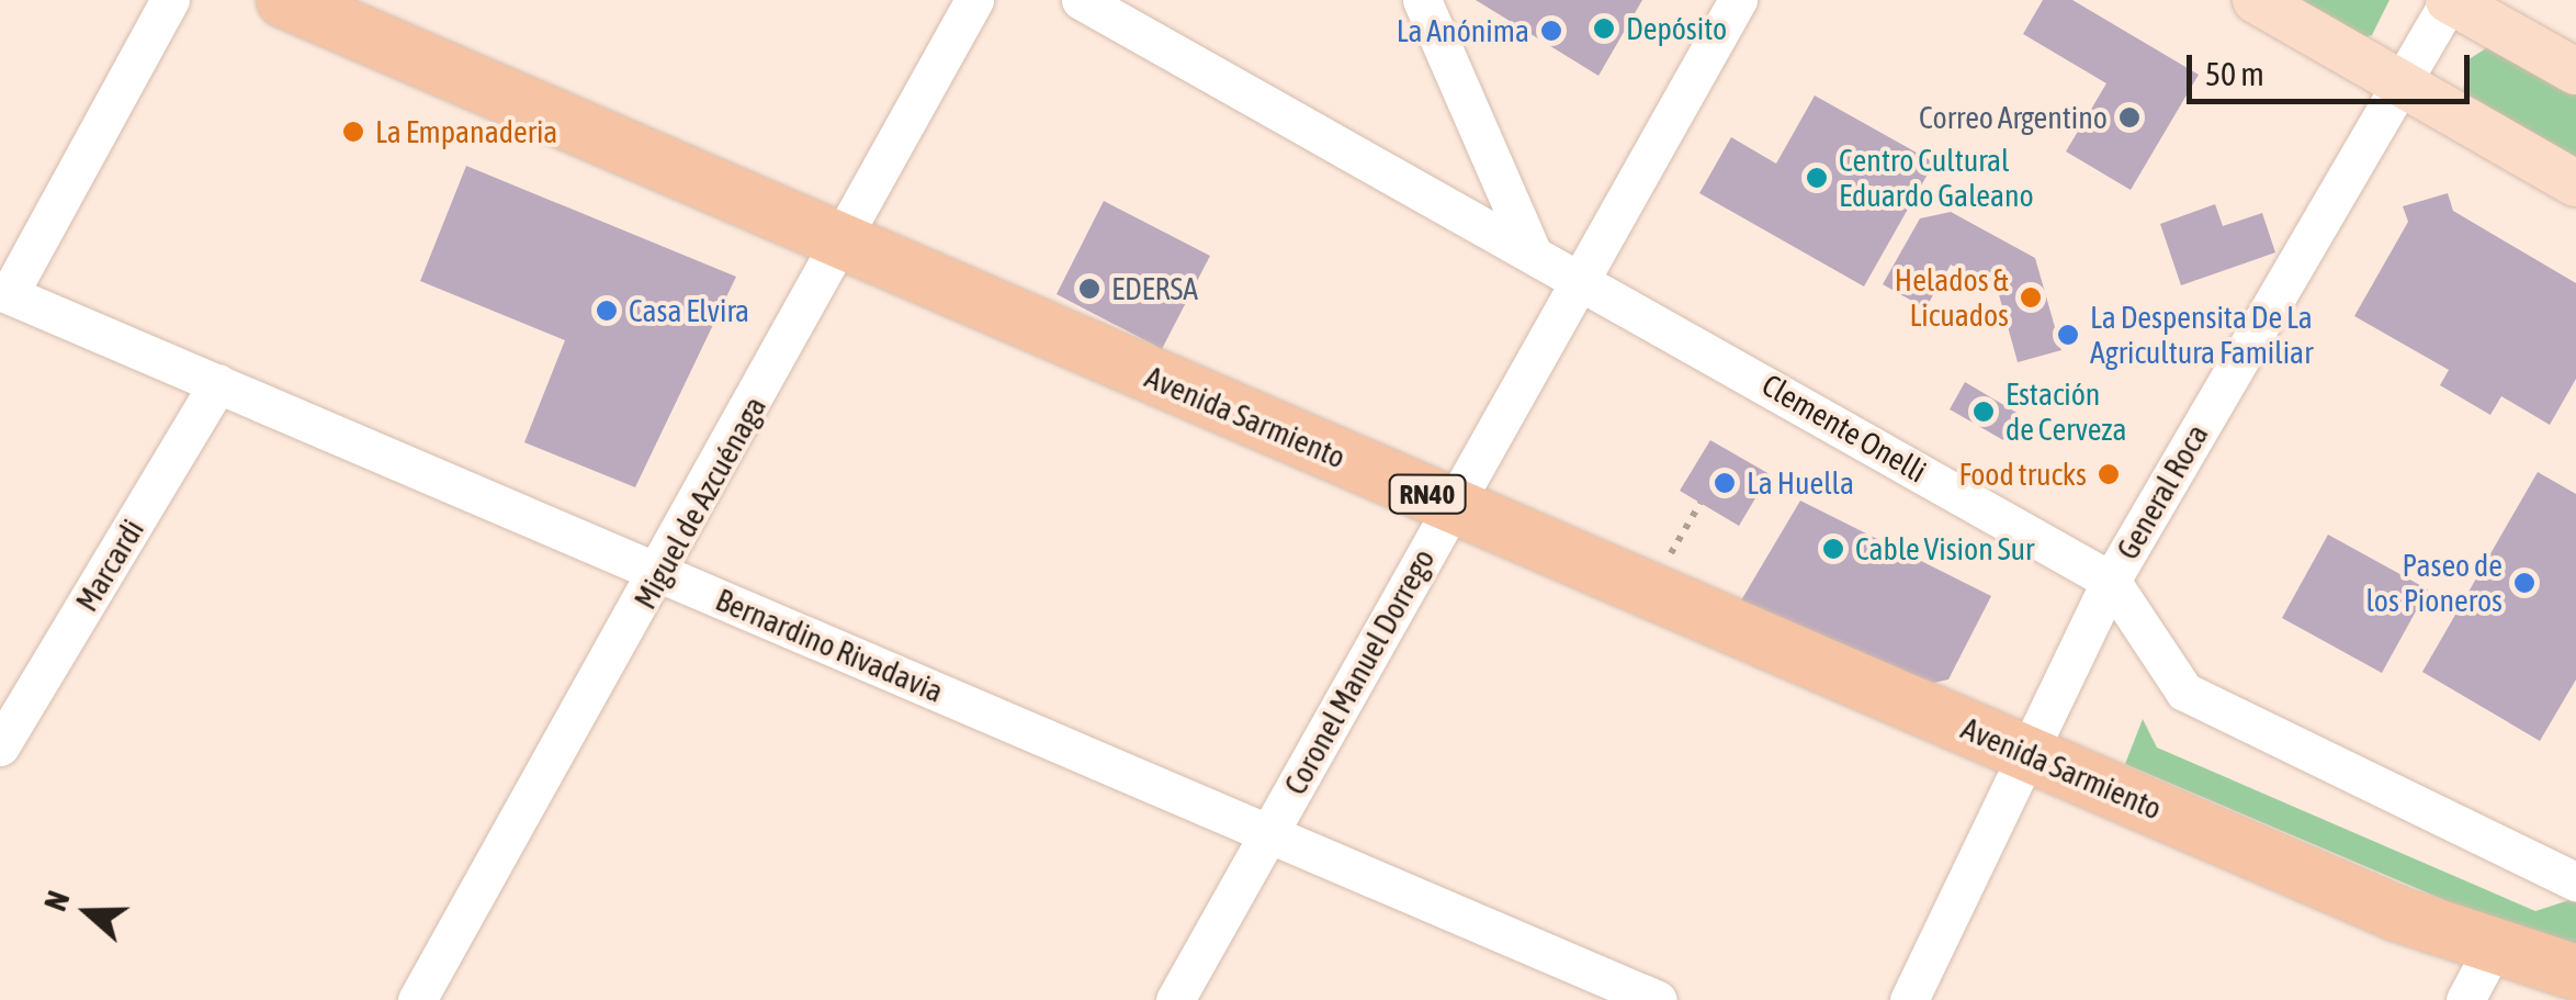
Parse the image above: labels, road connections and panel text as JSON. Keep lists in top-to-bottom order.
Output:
{
  "streets": {
    "highway": ["Avenida Sarmiento", "RN40"],
    "street": [
      "Clemente Onelli",
      "General Roca",
      "Miguel de Azcuénaga",
      "Marcardi",
      "Bernardino Rivadavia",
      "Coronel Manuel Dorrego"
    ]
  },
  "crossings": [
    ["Avenida Sarmiento", "General Roca"],
    ["Avenida Sarmiento", "Miguel de Azcuénaga"],
    ["Avenida Sarmiento", "Coronel Manuel Dorrego"],
    ["Clemente Onelli", "General Roca"],
    ["Clemente Onelli", "Coronel Manuel Dorrego"],
    ["Miguel de Azcuénaga", "Bernardino Rivadavia"],
    ["Marcardi", "Bernardino Rivadavia"],
    ["Bernardino Rivadavia", "Coronel Manuel Dorrego"]
  ],
  "places": [
    "Depósito",
    "La Anónima",
    "Correo Argentino",
    "La Empanaderia",
    "Centro Cultural Eduardo Galeano",
    "EDERSA",
    "Helados & Licuados",
    "Casa Elvira",
    "La Despensita De La Agricultura Familiar",
    "Estación de Cerveza",
    "Food trucks",
    "La Huella",
    "Cable Vision Sur",
    "Paseo de los Pioneros"
  ],
  "scale_bar": "50 m",
  "north": "left"
}
